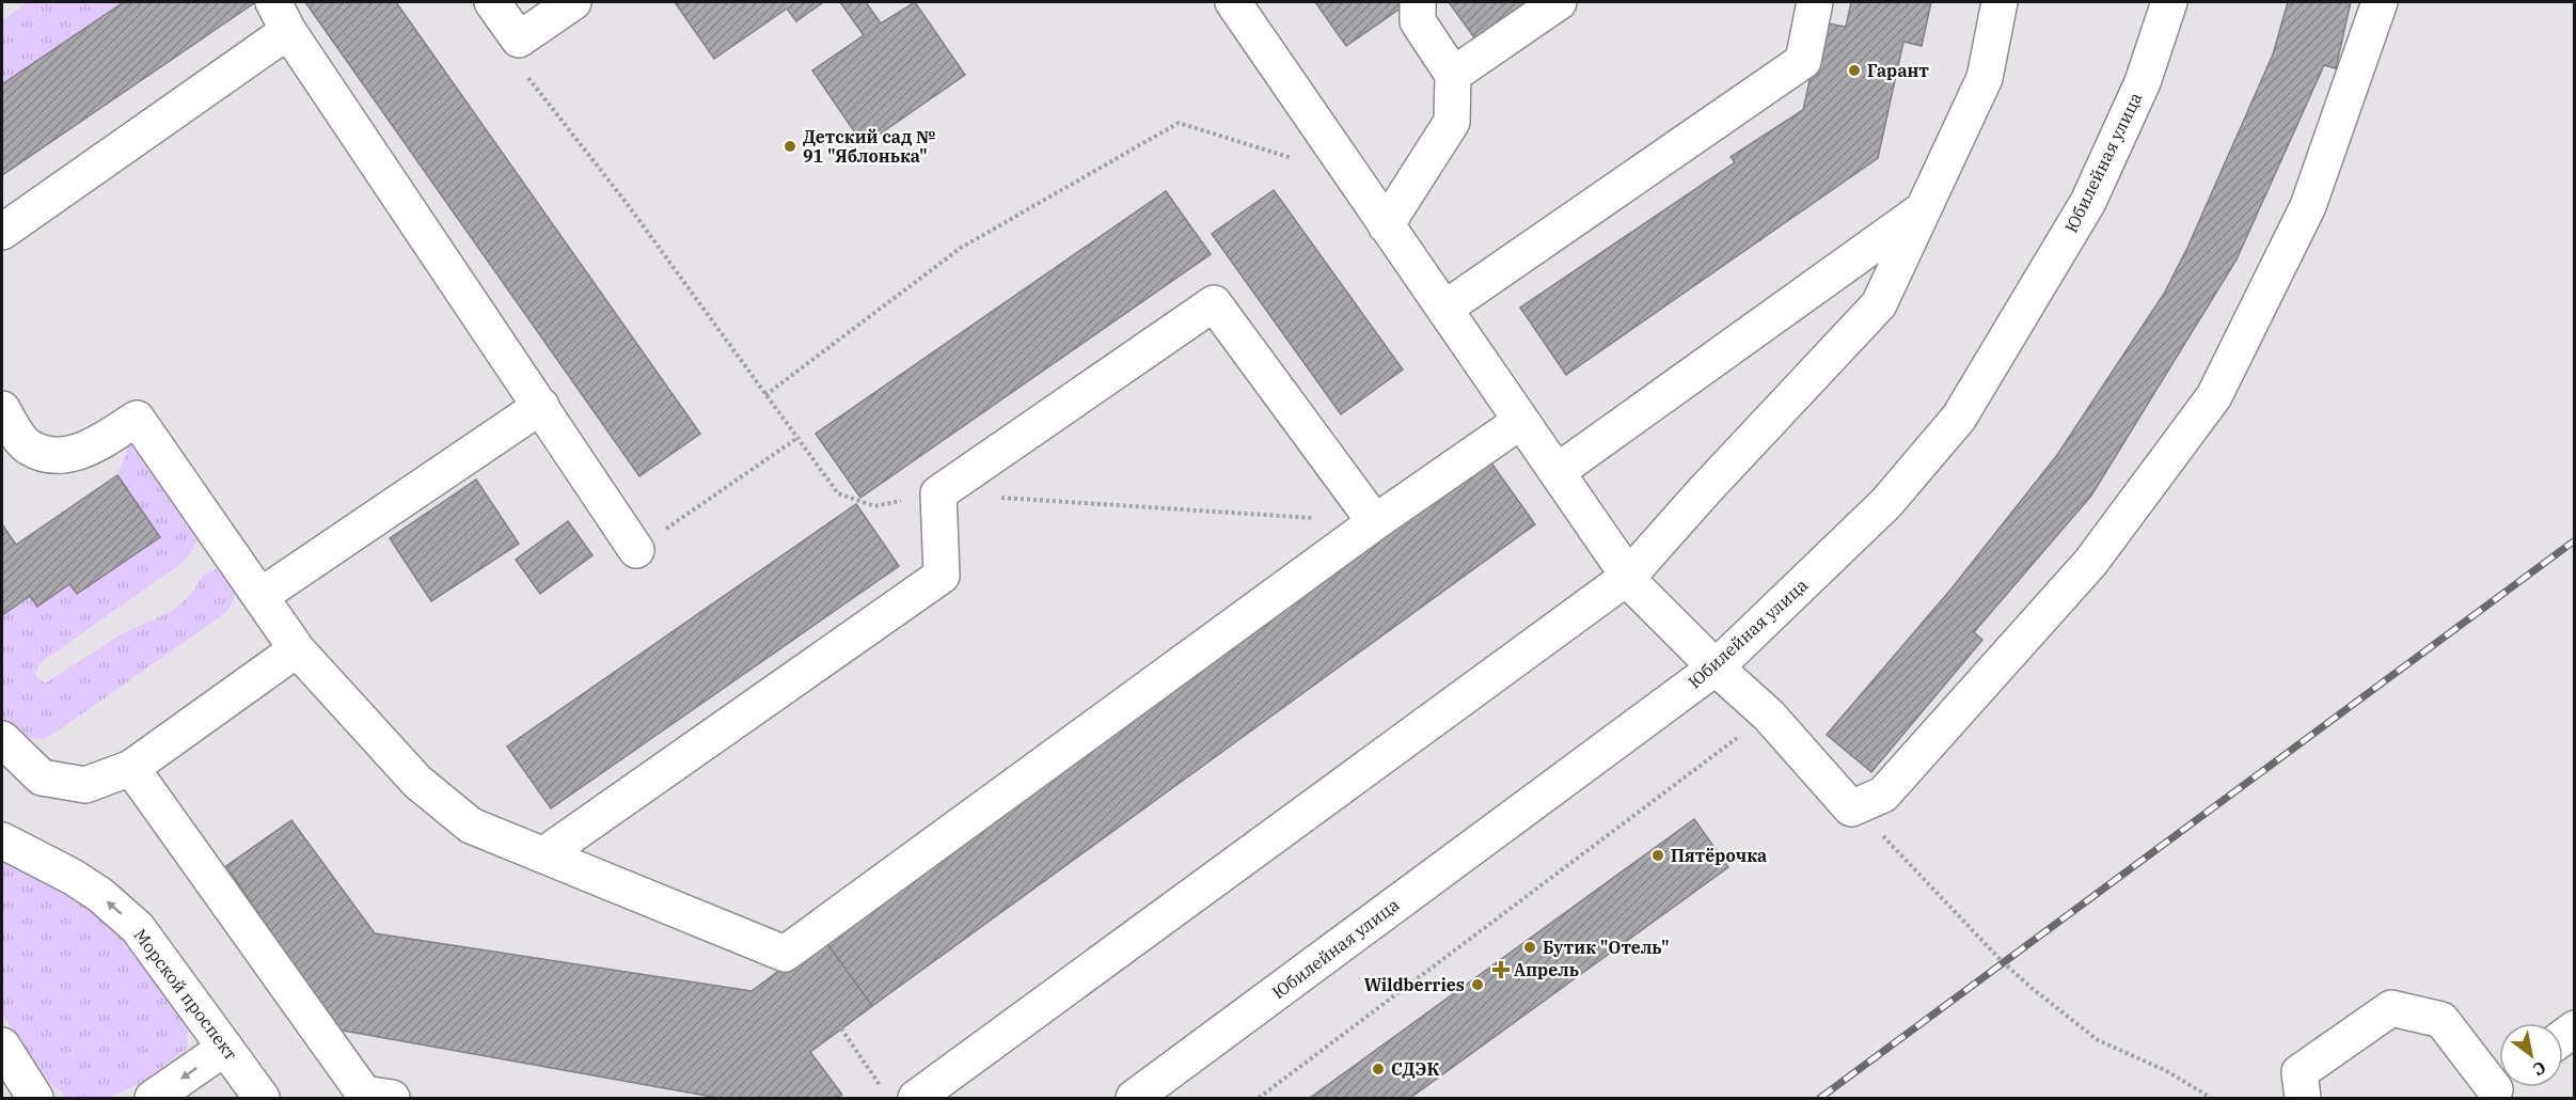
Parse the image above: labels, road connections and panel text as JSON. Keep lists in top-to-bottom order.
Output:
{
  "streets": {
    "street": ["Юбилейная улица", "Морской проспект"]
  },
  "places": {
    "other": [
      "Гарант",
      "Детский сад № 91 \"Яблонька\"",
      "Пятёрочка",
      "Бутик \"Отель\"",
      "Wildberries",
      "СДЭК"
    ],
    "health": ["Апрель"]
  },
  "north": "bottom right"
}
